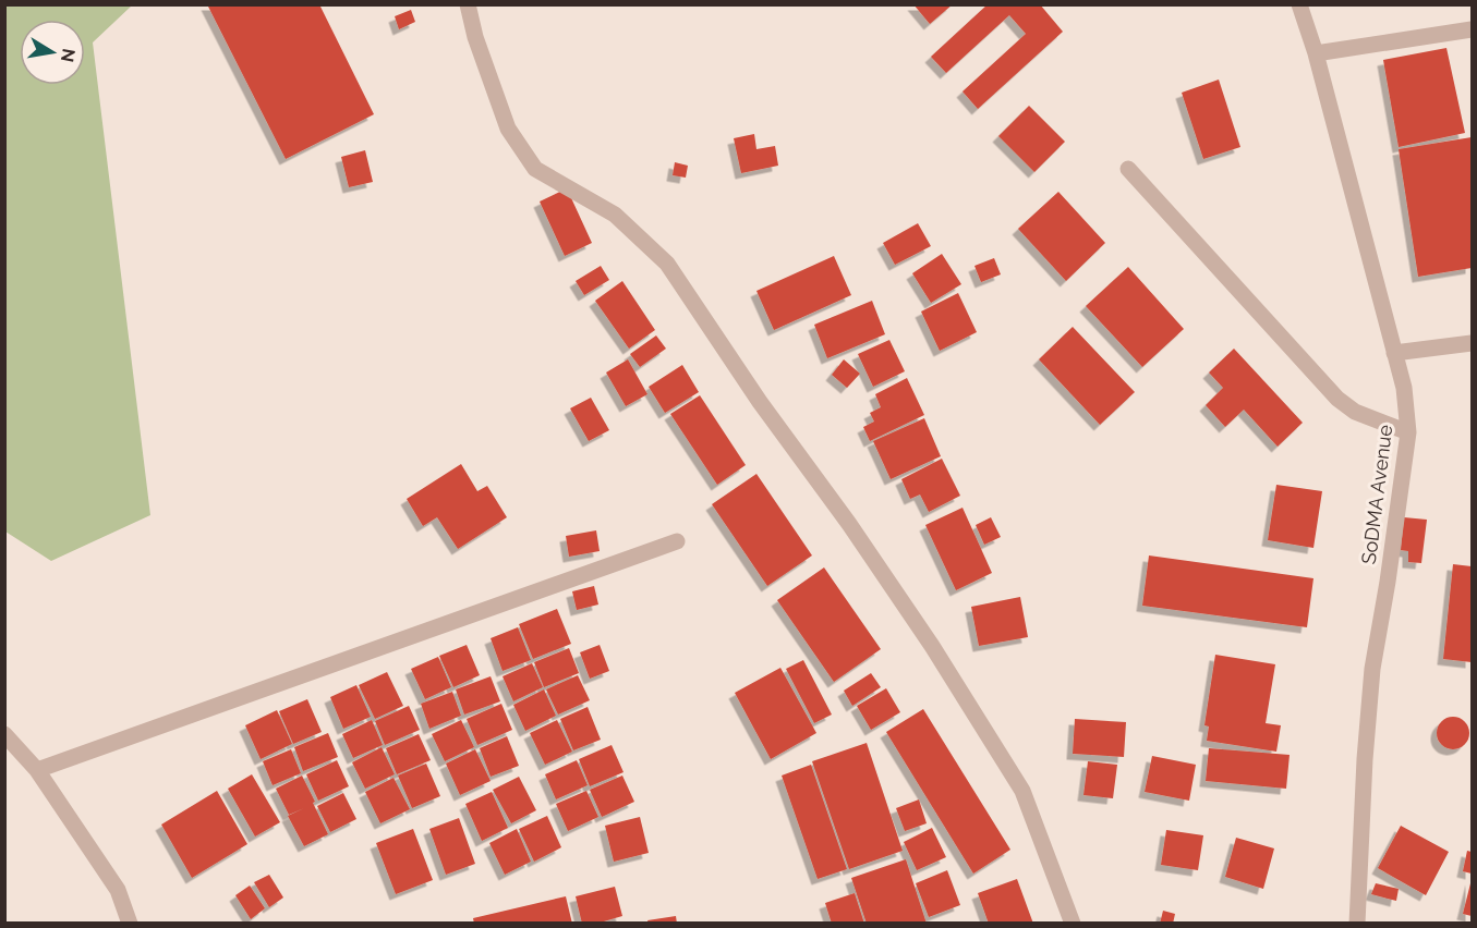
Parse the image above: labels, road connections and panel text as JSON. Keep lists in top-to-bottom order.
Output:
{
  "streets": {
    "street": ["SoDMA Avenue"]
  },
  "north": "right"
}
